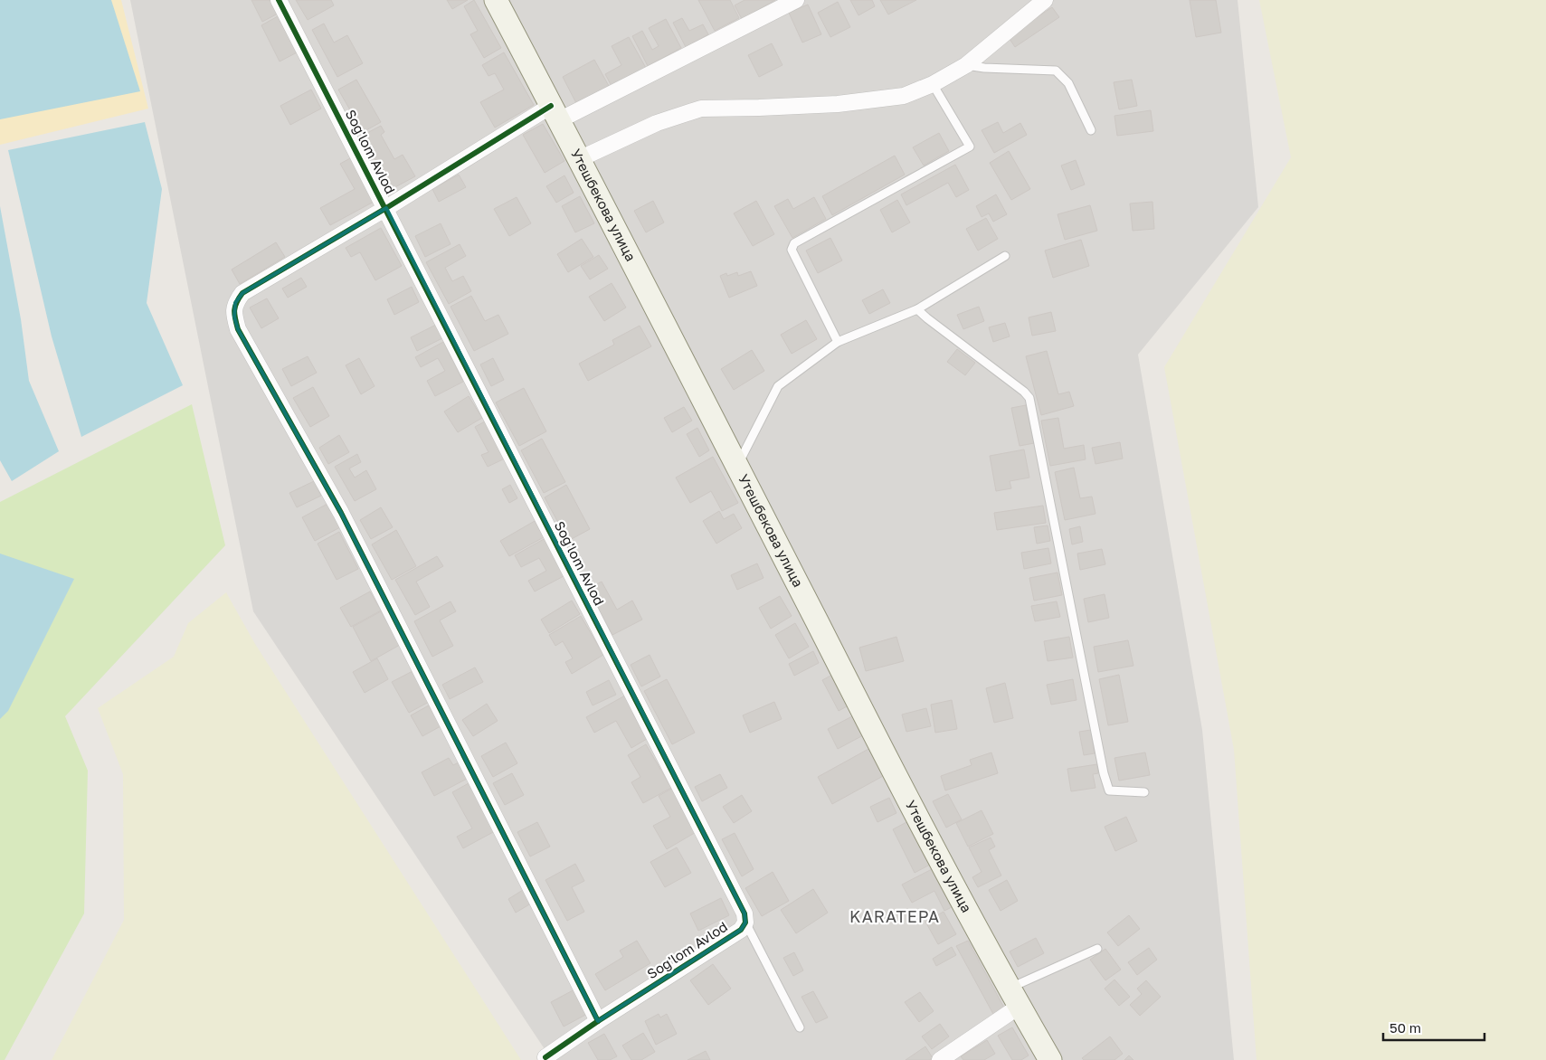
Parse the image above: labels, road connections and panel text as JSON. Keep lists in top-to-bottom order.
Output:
{
  "streets": {
    "main road": ["Утешбекова улица"],
    "street": ["Sog'lom Avlod"]
  },
  "districts": ["KARATEPA"],
  "scale_bar": "50 m"
}
